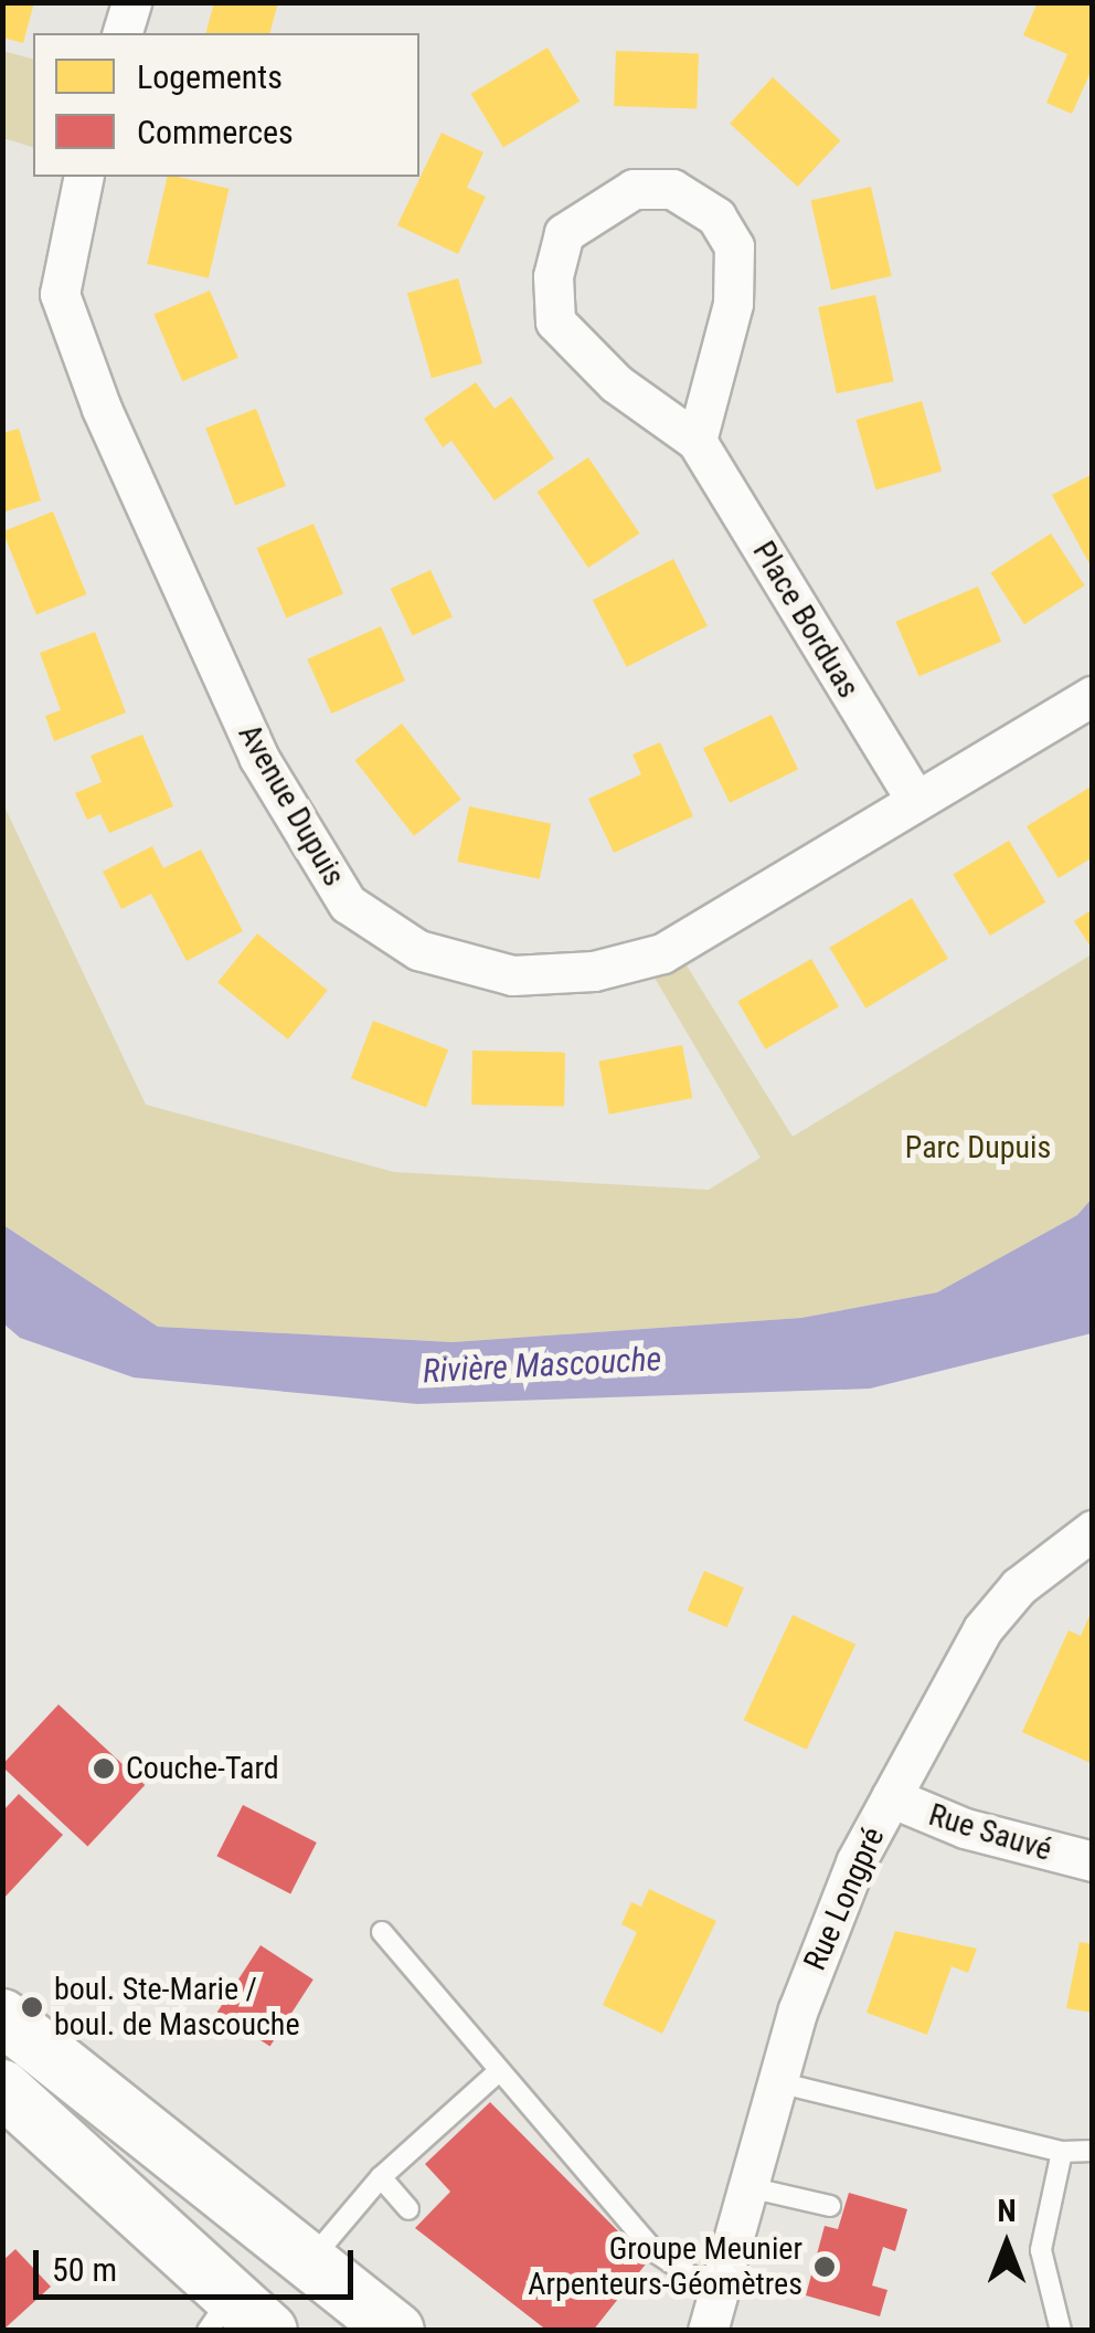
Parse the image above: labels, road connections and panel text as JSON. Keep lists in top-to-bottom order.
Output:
{
  "streets": {
    "street": [
      "Place Borduas",
      "Avenue Dupuis",
      "Rue Sauvé",
      "Rue Longpré"
    ]
  },
  "crossings": [
    ["Place Borduas", "Avenue Dupuis"],
    ["Rue Sauvé", "Rue Longpré"]
  ],
  "water": ["Rivière Mascouche"],
  "parks": ["Parc Dupuis"],
  "places": ["Couche-Tard", "boul. Ste-Marie / boul. de Mascouche", "Groupe Meunier Arpenteurs-Géomètres"],
  "legend": ["Logements", "Commerces"],
  "scale_bar": "50 m",
  "north": "top"
}
